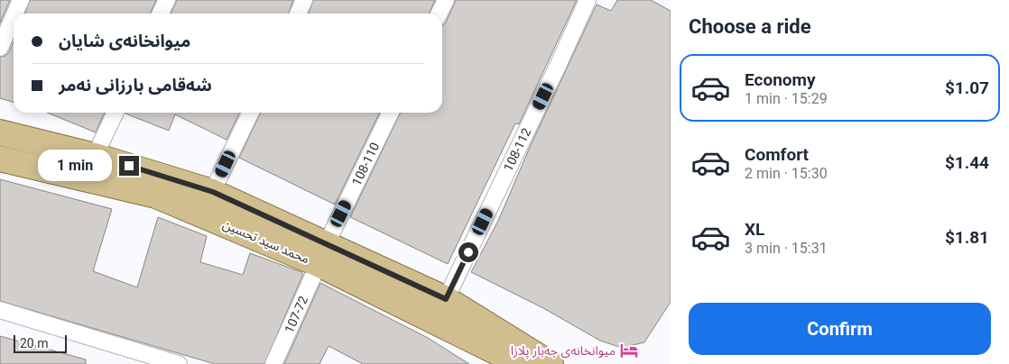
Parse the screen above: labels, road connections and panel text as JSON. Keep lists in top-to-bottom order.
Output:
{
  "streets": {
    "main road": ["محمد سید تحسین"],
    "street": ["108-112", "108-110", "107-72"]
  },
  "crossings": [
    ["108-110", "محمد سید تحسین"],
    ["108-110", "107-72"],
    ["محمد سید تحسین", "107-72"]
  ],
  "places": {
    "hotel": ["میوانخانەی جەبار پلازا"]
  },
  "scale_bar": "20 m",
  "page": {
    "heading": "Choose a ride",
    "banner": ["میوانخانەی شایان", "شەقامی بارزانی نەمر"],
    "list": [
      {
        "name": "Economy",
        "note": "1 min · 15:29",
        "value": "$1.07"
      },
      {
        "name": "Comfort",
        "note": "2 min · 15:30",
        "value": "$1.44"
      },
      {
        "name": "XL",
        "note": "3 min · 15:31",
        "value": "$1.81"
      }
    ],
    "bubble": "1 min",
    "buttons": "Confirm",
    "scale": "20 m"
  }
}
